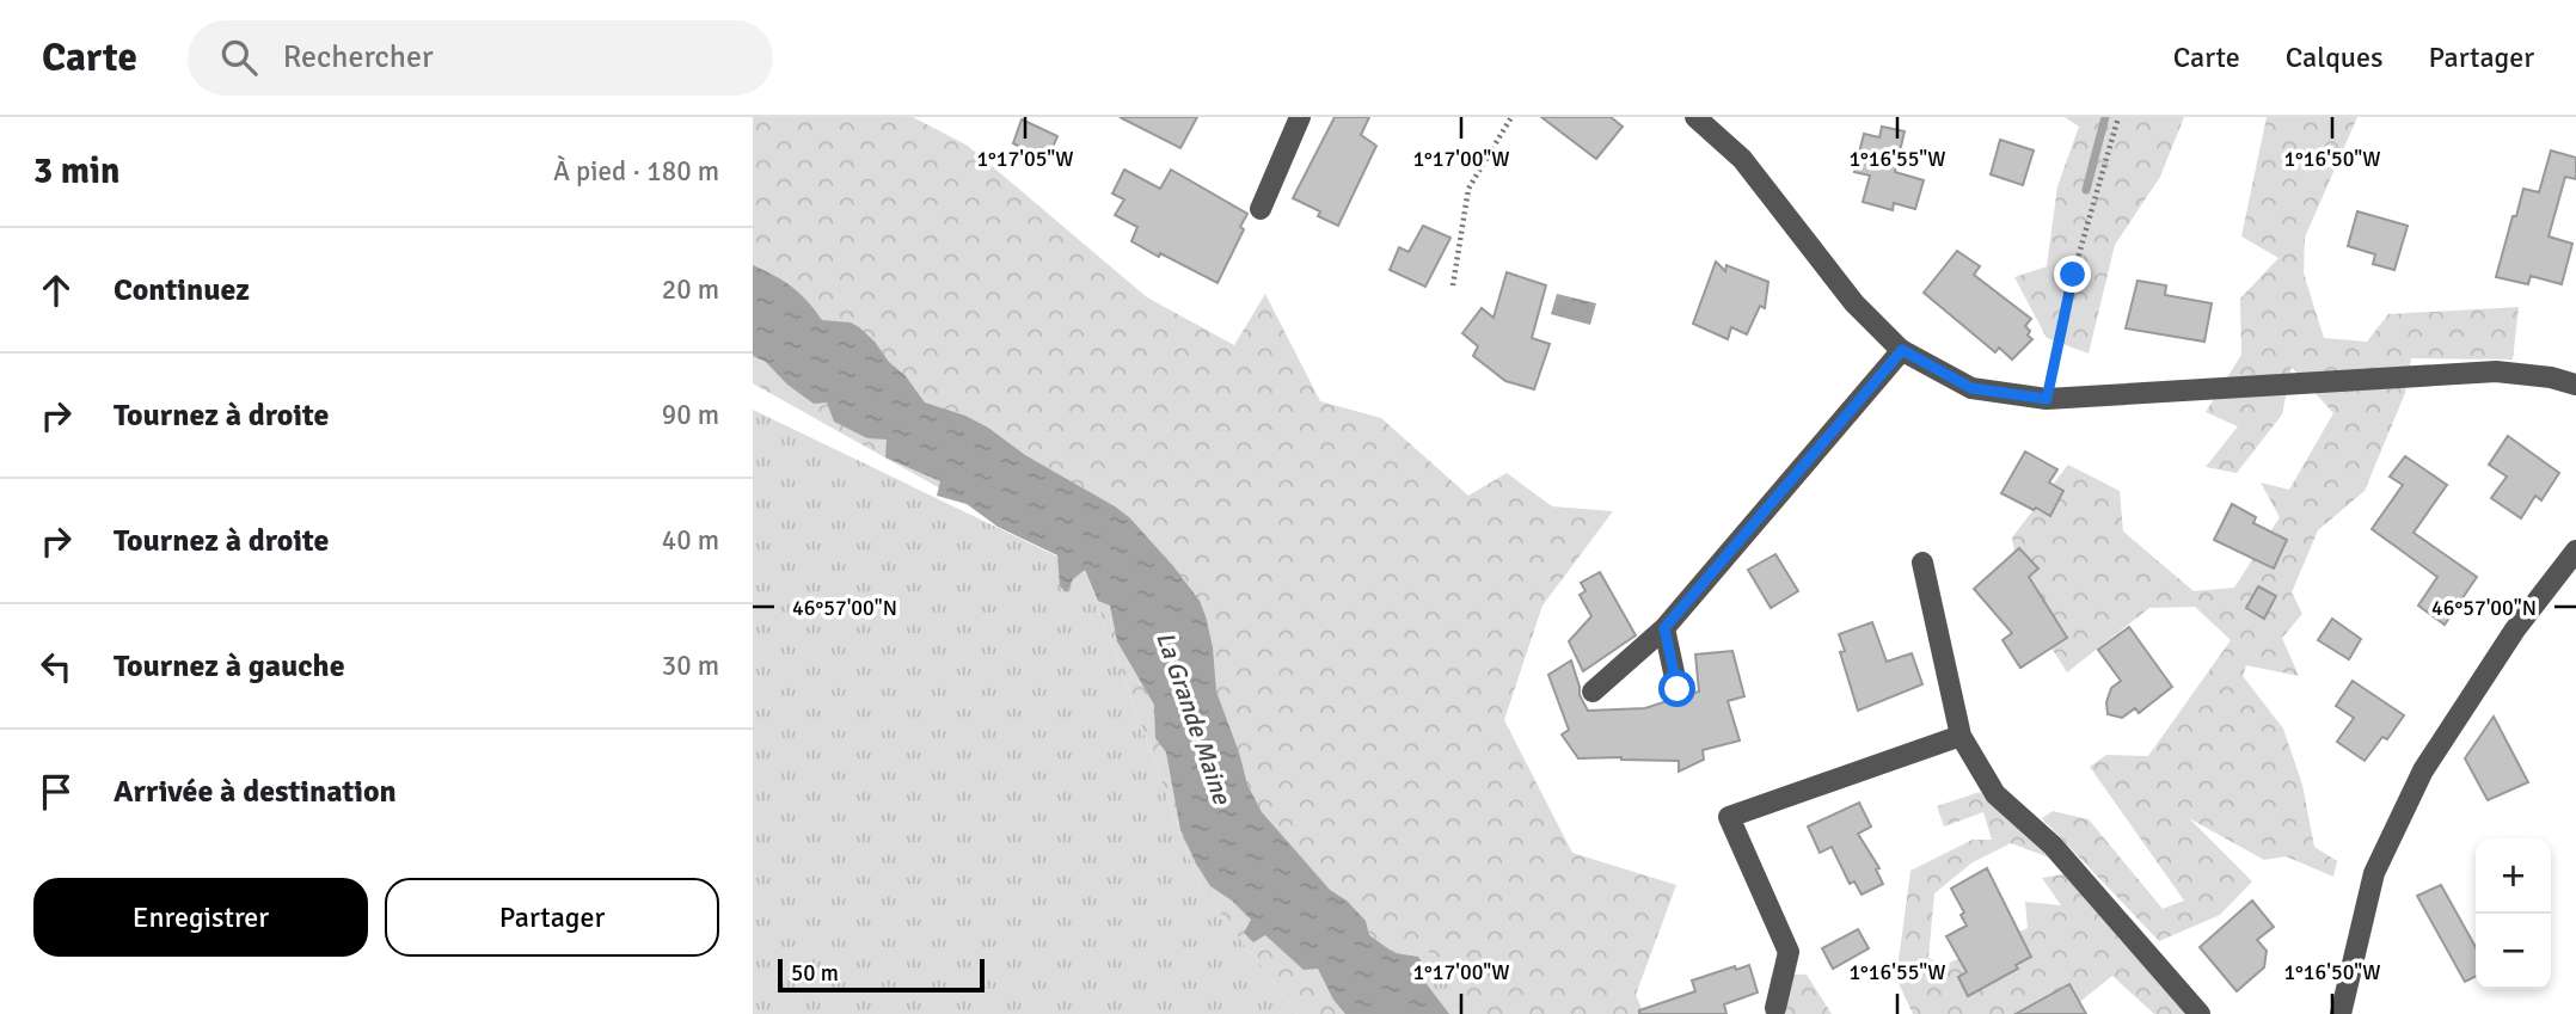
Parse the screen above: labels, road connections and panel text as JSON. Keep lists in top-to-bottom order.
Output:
{
  "water": ["La Grande Maine"],
  "scale_bar": "50 m",
  "page": {
    "header": "Carte",
    "search": "Rechercher",
    "nav": ["Carte", "Calques", "Partager"],
    "heading": ["3 min", "À pied · 180 m"],
    "list": [
      ["Continuez", "20 m"],
      ["Tournez à droite", "90 m"],
      ["Tournez à droite", "40 m"],
      ["Tournez à gauche", "30 m"],
      "Arrivée à destination"
    ],
    "map_buttons": ["+", "−"],
    "buttons": ["Enregistrer", "Partager"],
    "scale": "50 m"
  },
  "coordinates": [
    "1°17'05\"W",
    "1°17'00\"W",
    "1°16'55\"W",
    "1°16'50\"W",
    "46°57'00\"N"
  ]
}
